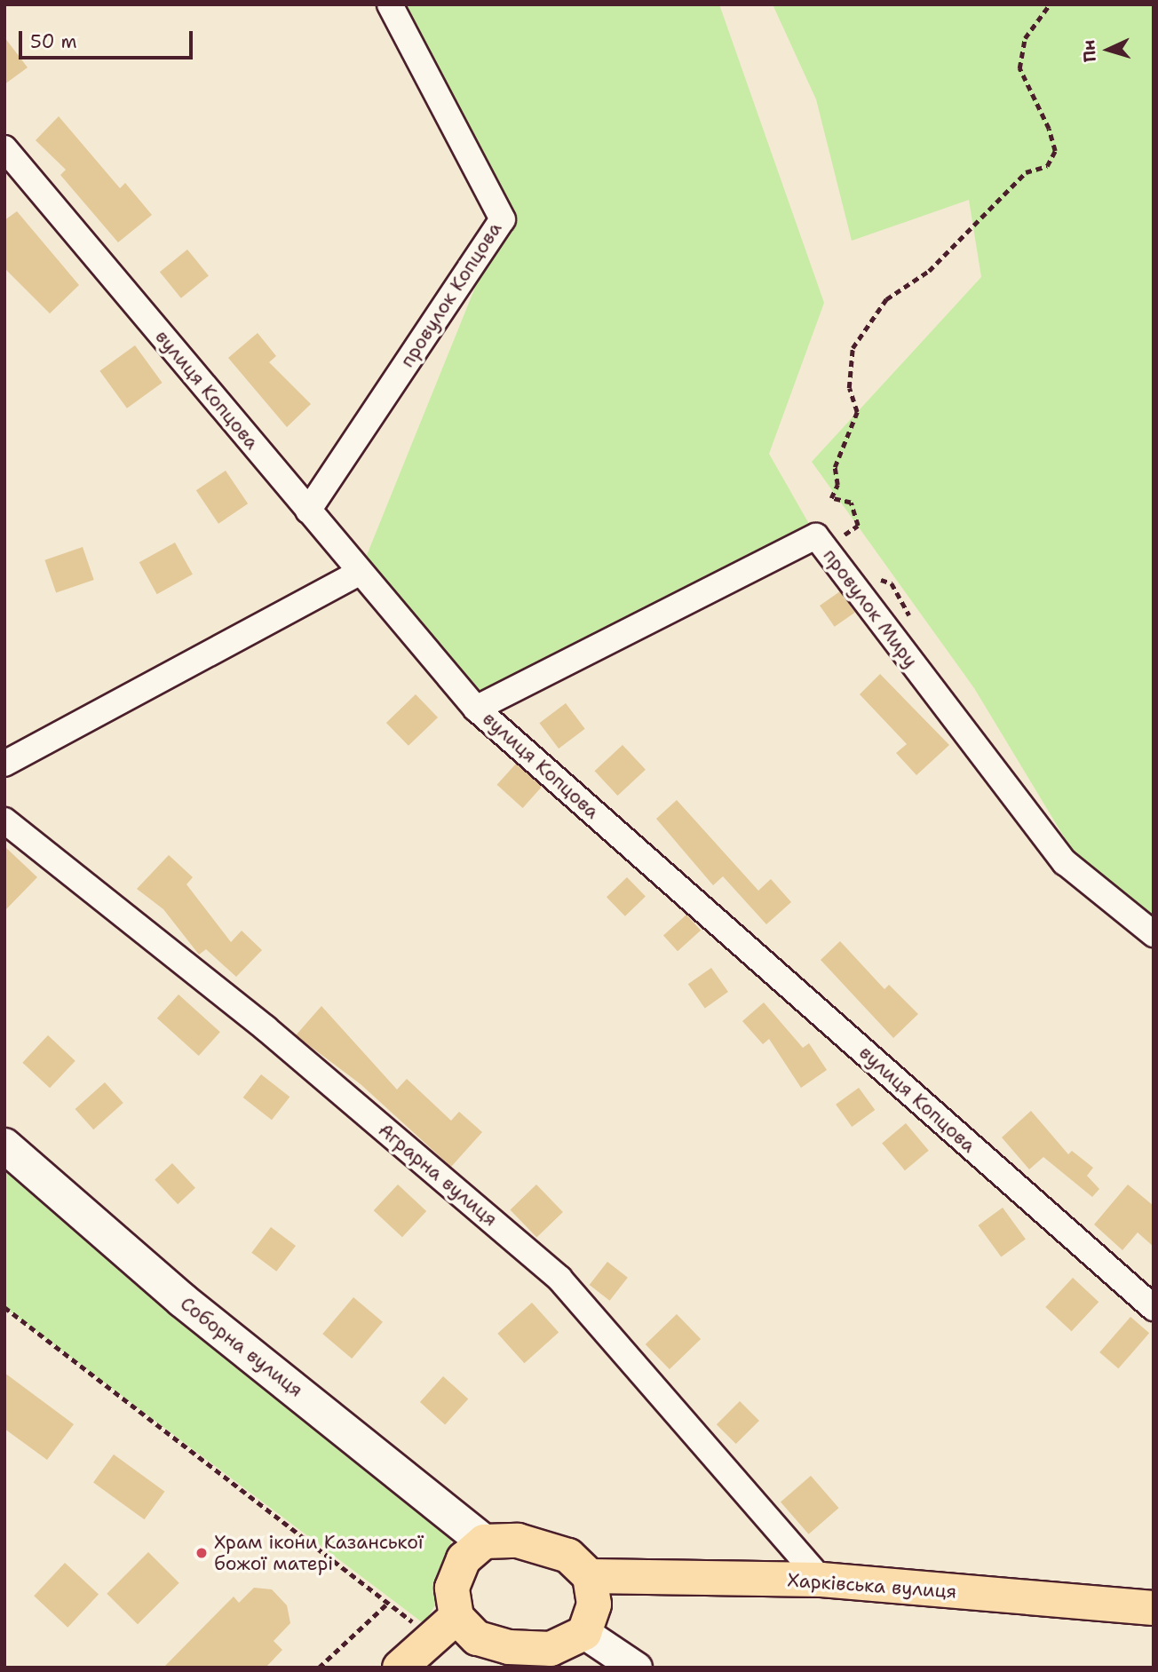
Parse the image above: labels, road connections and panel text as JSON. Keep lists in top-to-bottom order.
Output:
{
  "streets": {
    "main road": ["Соборна вулиця", "Харківська вулиця"],
    "street": [
      "провулок Копцова",
      "вулиця Копцова",
      "провулок Миру",
      "Аграрна вулиця"
    ]
  },
  "crossings": [
    ["провулок Копцова", "вулиця Копцова"],
    ["вулиця Копцова", "провулок Миру"],
    ["Аграрна вулиця", "Харківська вулиця"],
    ["Соборна вулиця", "Харківська вулиця"]
  ],
  "places": ["Храм ікони Казанської божої матері"],
  "scale_bar": "50 m",
  "north": "left"
}
